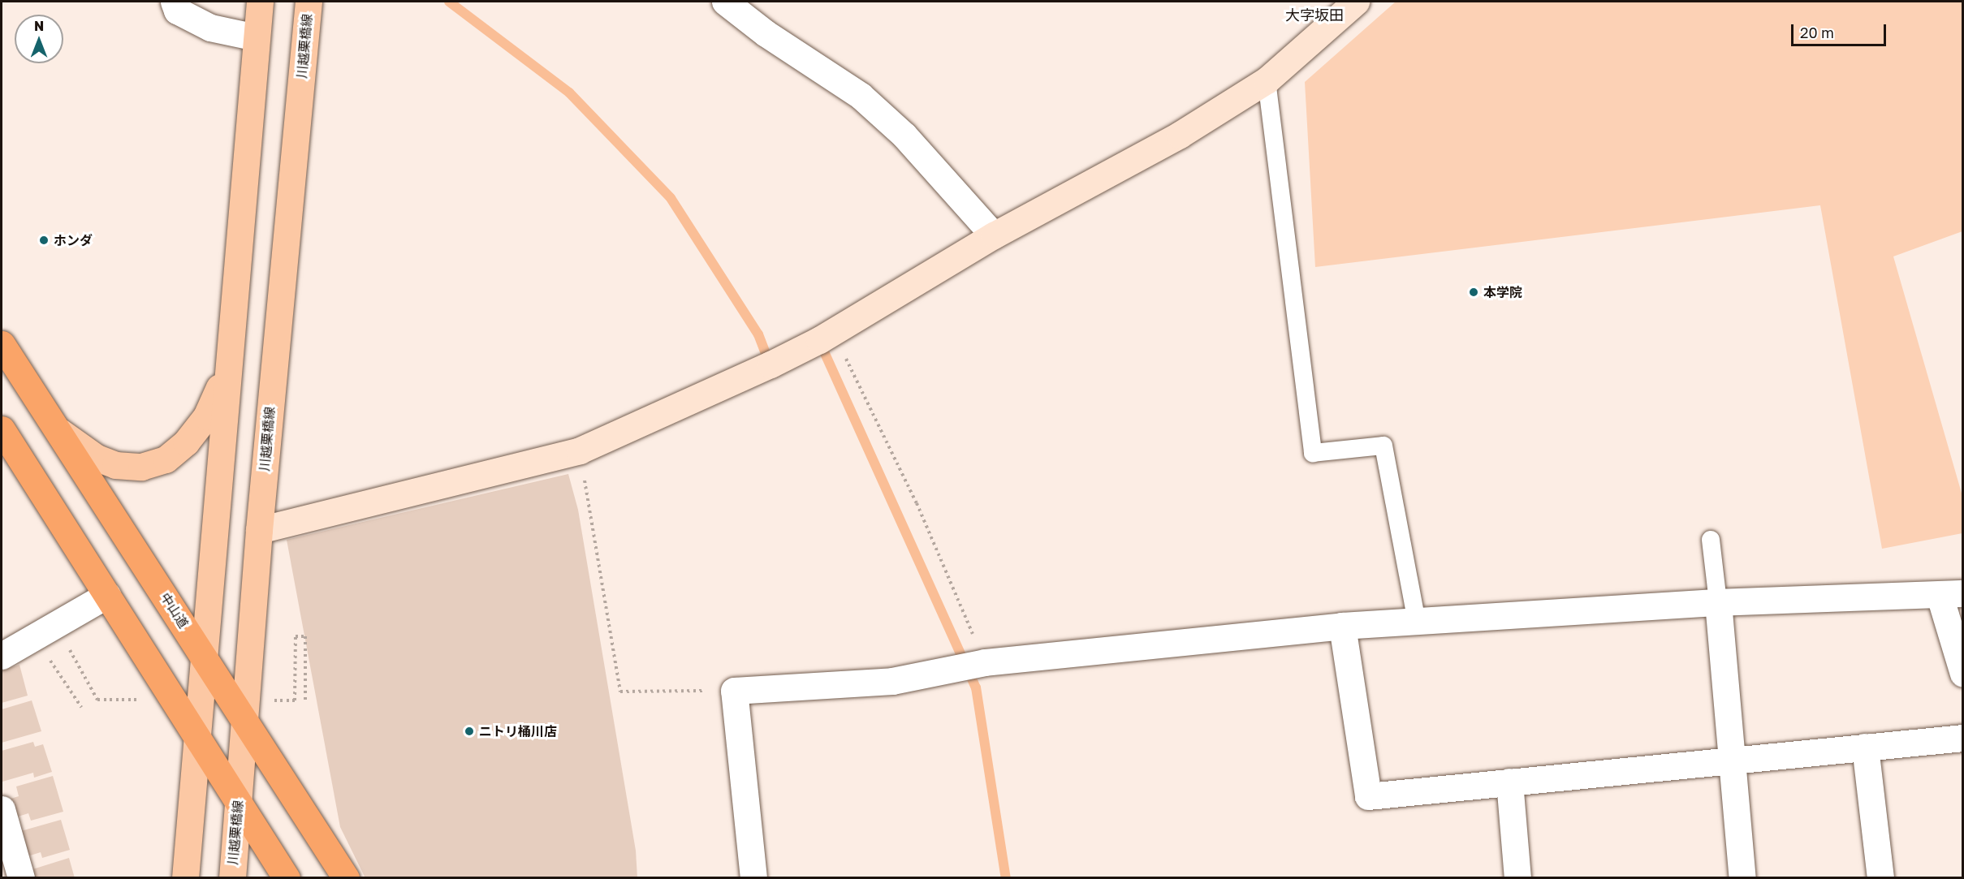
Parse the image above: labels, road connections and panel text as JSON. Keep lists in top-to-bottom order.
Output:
{
  "streets": {
    "highway": ["中山道"],
    "main road": ["川越栗橋線"]
  },
  "crossings": [
    ["川越栗橋線", "中山道"]
  ],
  "districts": ["大字坂田"],
  "places": ["ホンダ", "本学院", "ニトリ桶川店"],
  "scale_bar": "20 m",
  "north": "top"
}
